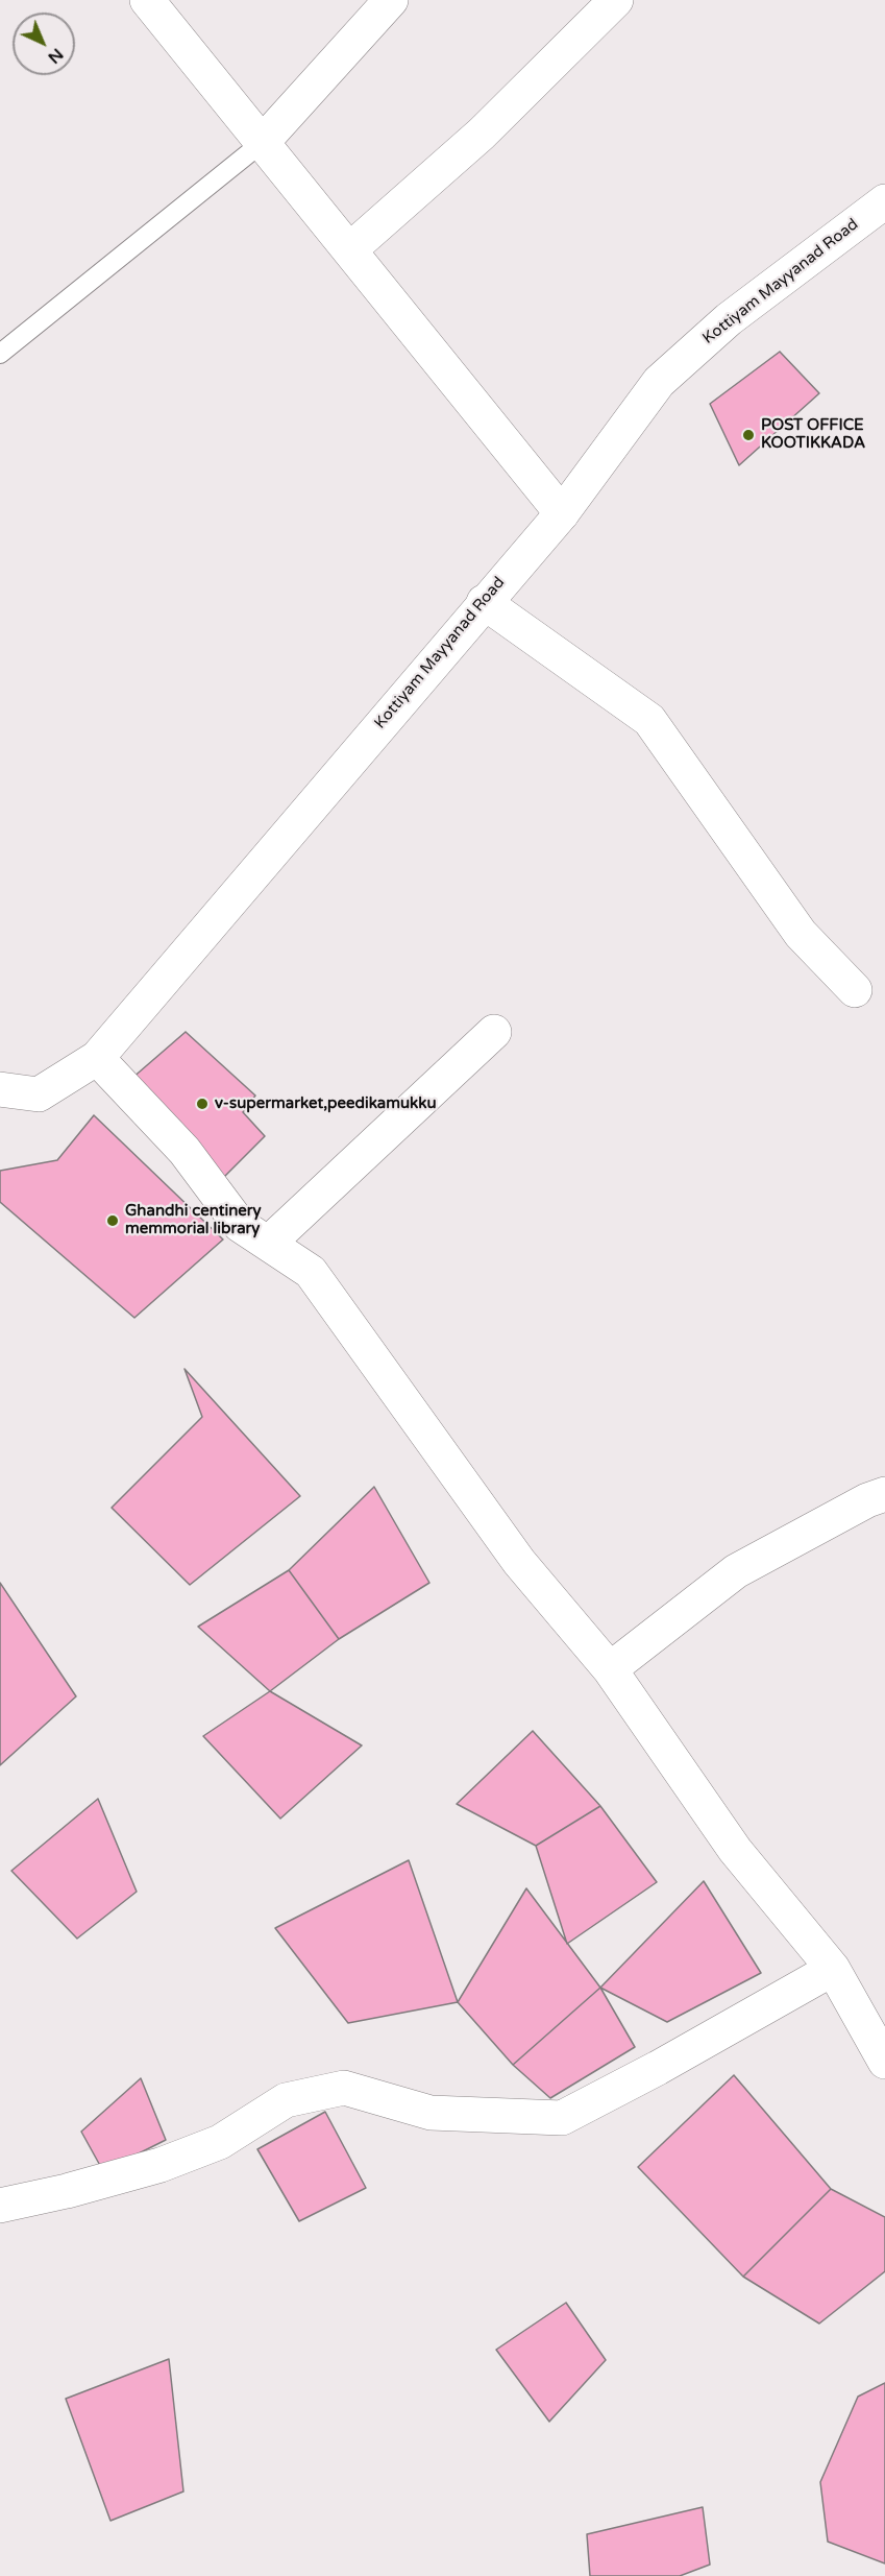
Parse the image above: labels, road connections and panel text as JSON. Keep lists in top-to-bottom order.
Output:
{
  "streets": {
    "street": ["Kottiyam Mayyanad Road"]
  },
  "places": ["POST OFFICE KOOTIKKADA", "v-supermarket,peedikamukku", "Ghandhi centinery memmorial library"],
  "north": "bottom right"
}
